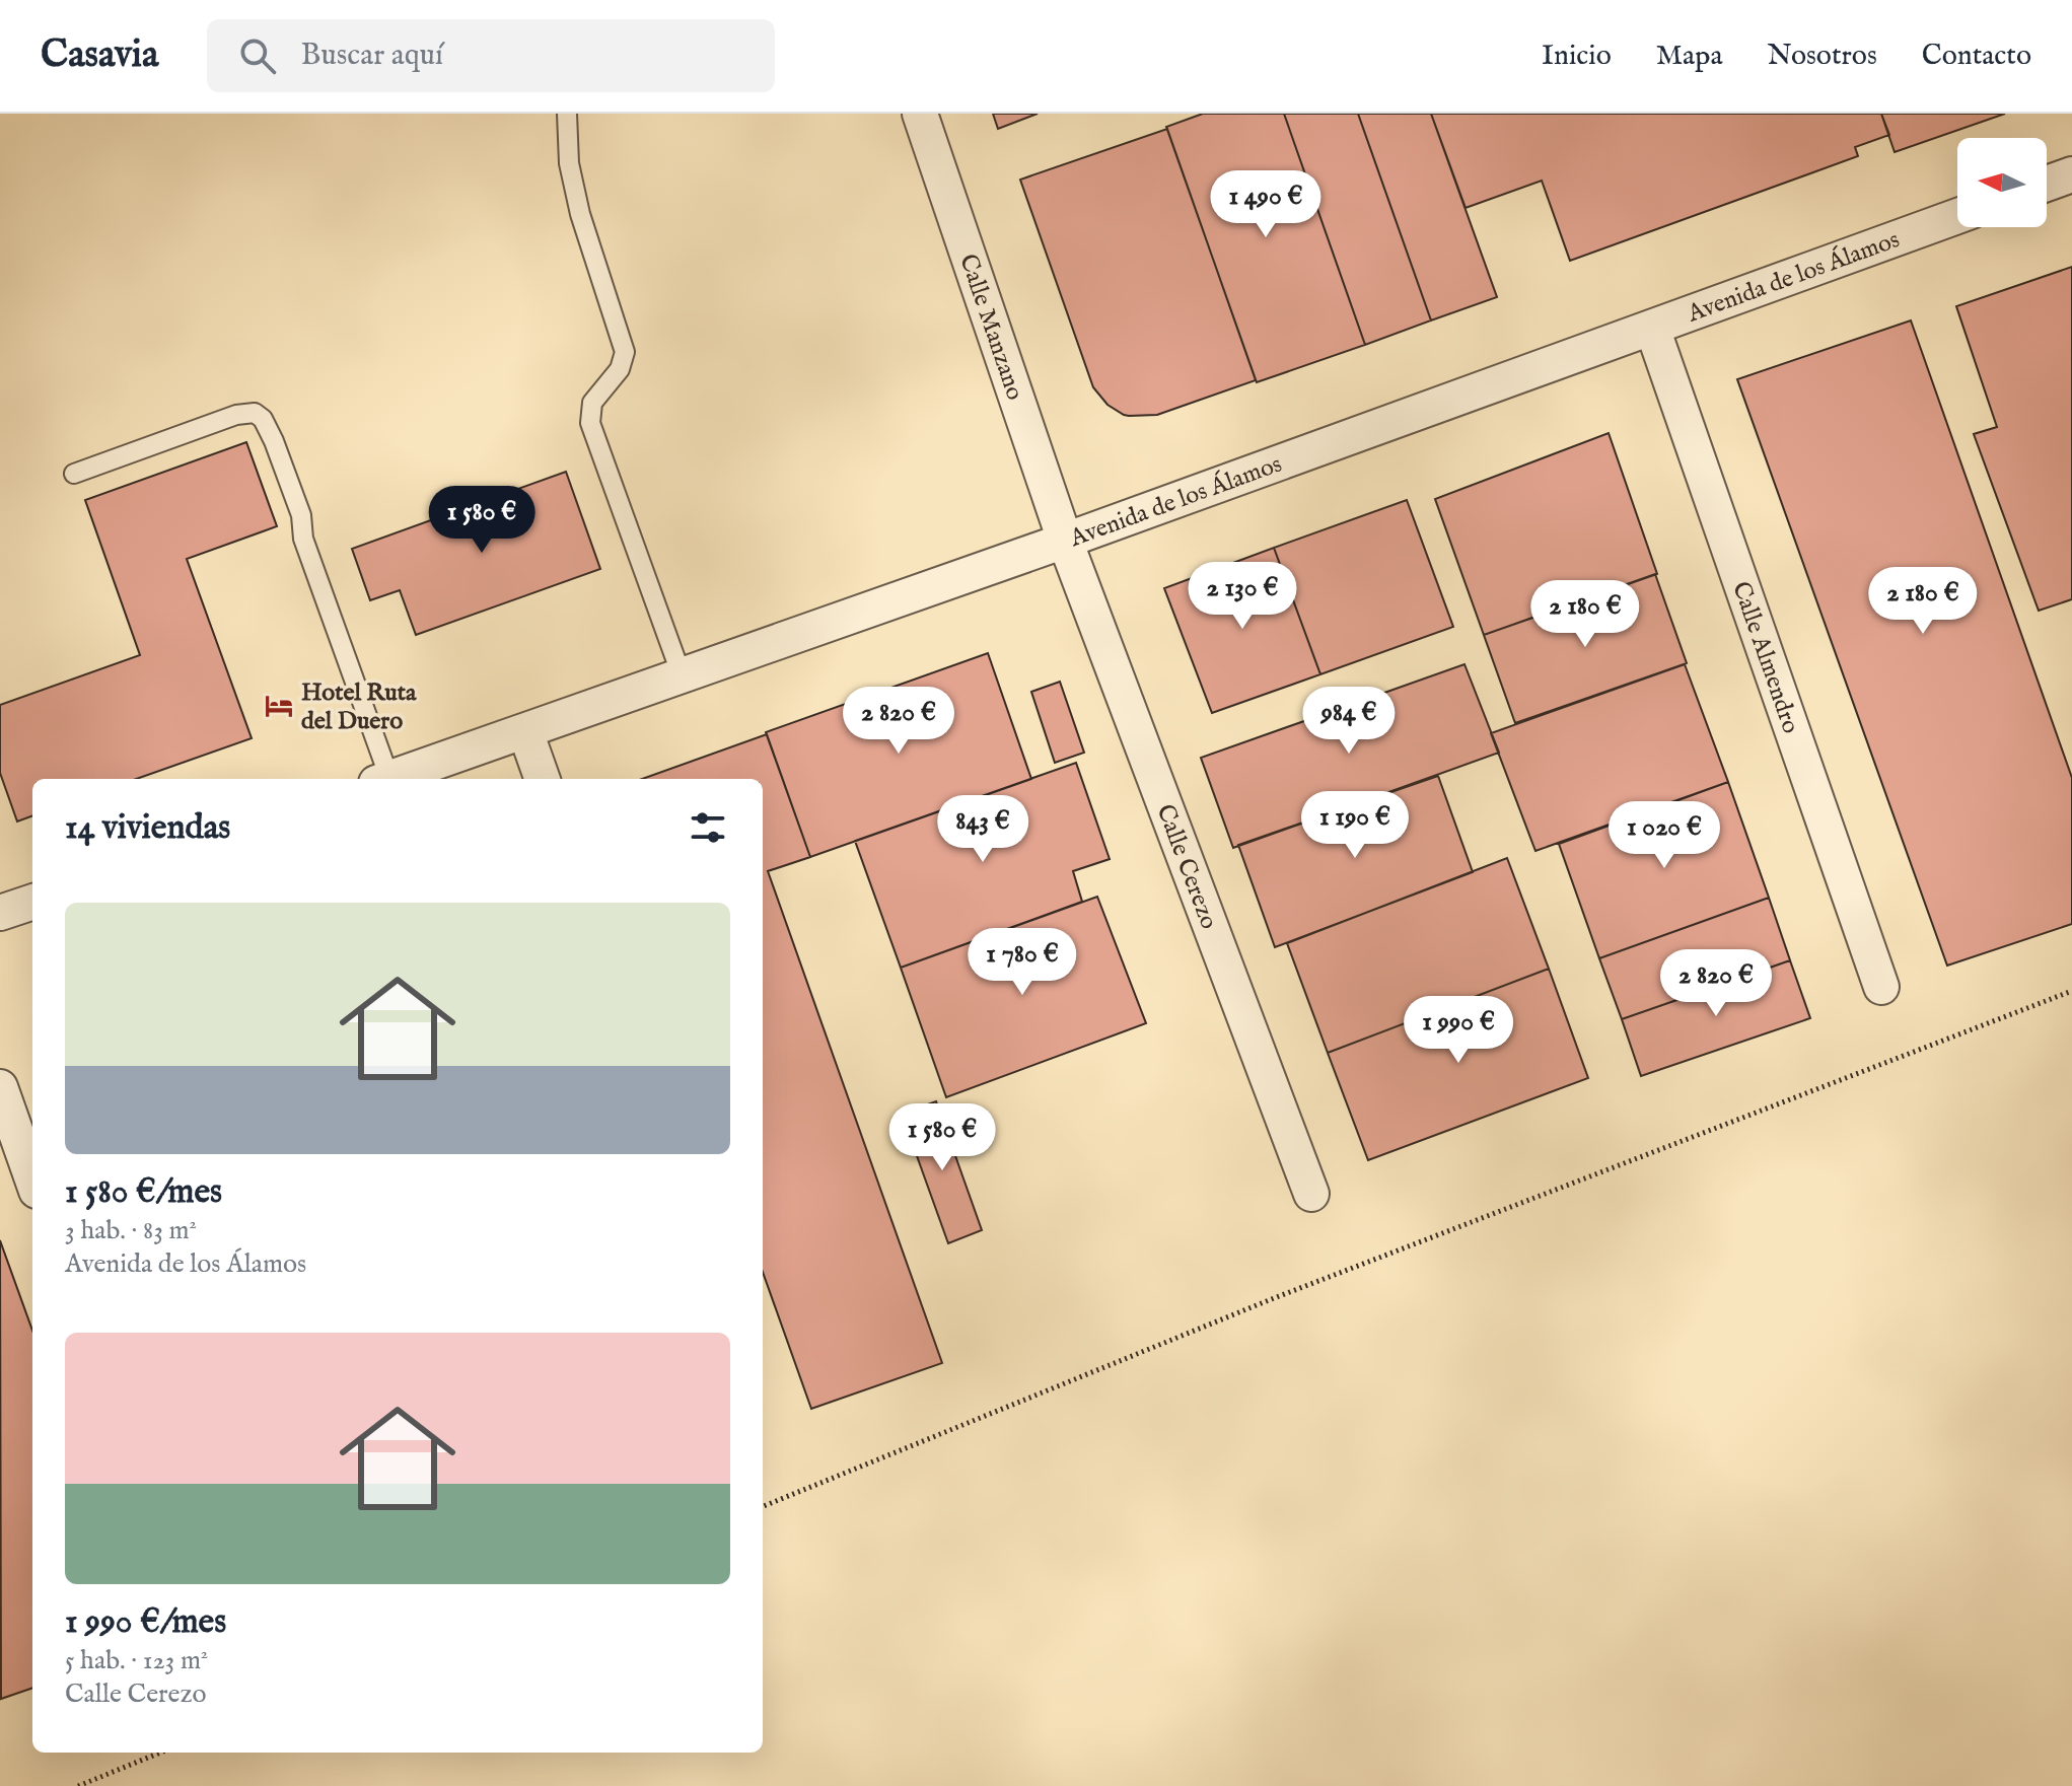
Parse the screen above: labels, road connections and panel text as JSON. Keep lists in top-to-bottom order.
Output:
{
  "streets": {
    "street": [
      "Avenida de los Álamos",
      "Calle Manzano",
      "Calle Almendro",
      "Calle Cerezo"
    ]
  },
  "crossings": [
    ["Avenida de los Álamos", "Calle Manzano"],
    ["Avenida de los Álamos", "Calle Almendro"],
    ["Avenida de los Álamos", "Calle Cerezo"],
    ["Calle Manzano", "Calle Cerezo"]
  ],
  "places": {
    "hotel": ["Hotel Ruta del Duero"]
  },
  "north": "left",
  "page": {
    "header": "Casavia",
    "search": "Buscar aquí",
    "nav": [
      "Inicio",
      "Mapa",
      "Nosotros",
      "Contacto"
    ],
    "price": [
      "1 490 €",
      "1 580 €",
      "2 130 €",
      "2 180 €",
      "2 180 €",
      "2 820 €",
      "984 €",
      "1 190 €",
      "843 €",
      "1 020 €",
      "1 780 €",
      "2 820 €",
      "1 990 €",
      "1 580 €"
    ],
    "heading": "14 viviendas",
    "list": [
      {
        "name": "1 580 €/mes",
        "note": "3 hab. · 83 m² · Avenida de los Álamos"
      },
      {
        "name": "1 990 €/mes",
        "note": "5 hab. · 123 m² · Calle Cerezo"
      }
    ]
  }
}
